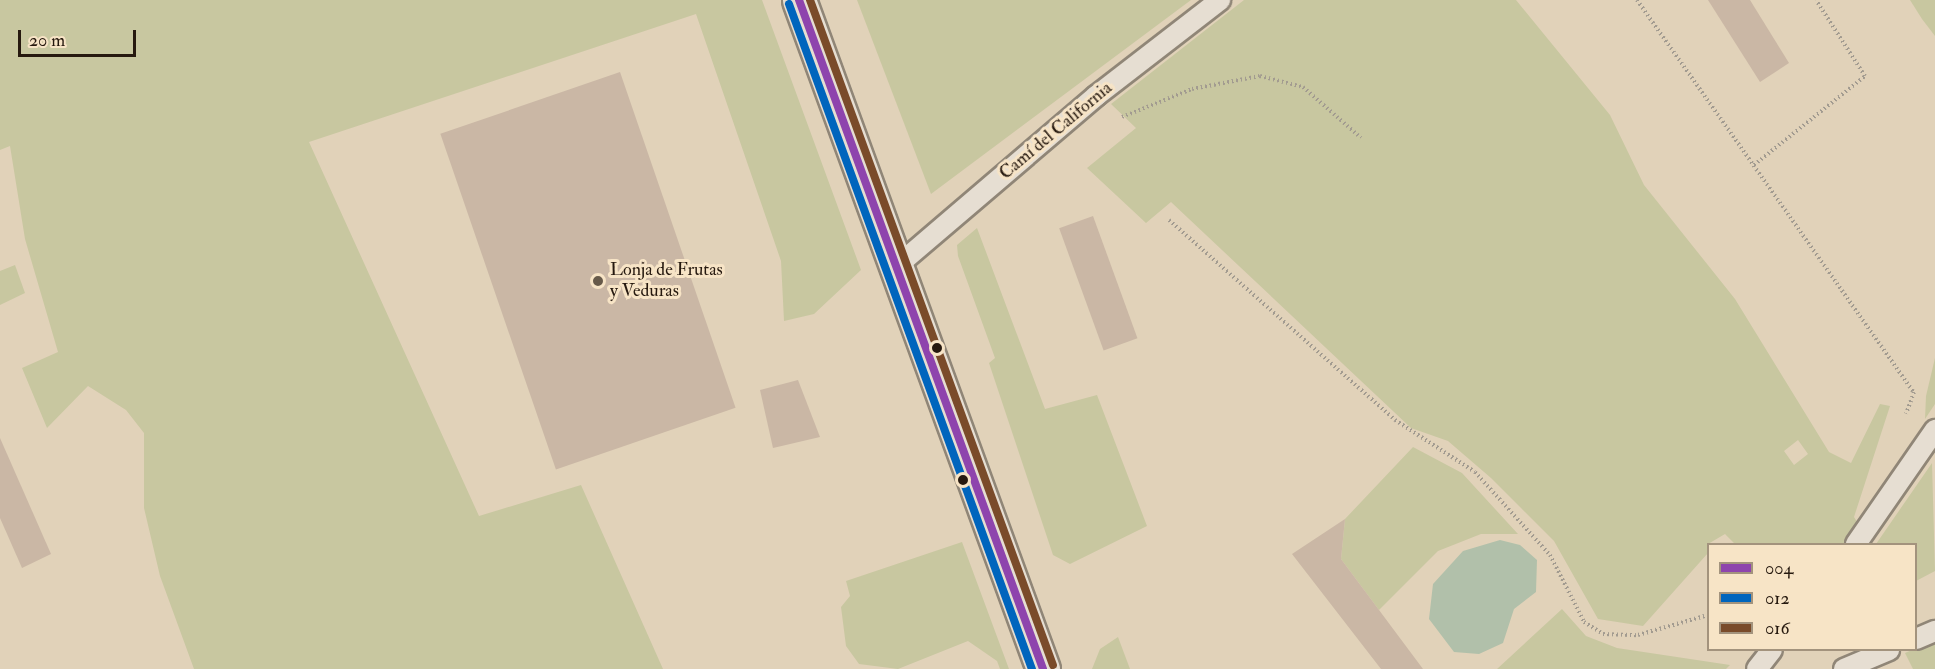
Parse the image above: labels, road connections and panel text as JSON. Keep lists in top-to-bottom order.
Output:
{
  "streets": {
    "lane": ["Camí del California"]
  },
  "places": ["Lonja de Frutas y Veduras"],
  "lines": ["transit line 004", "transit line 016", "transit line 012"],
  "legend": ["004", "012", "016"],
  "scale_bar": "20 m"
}
